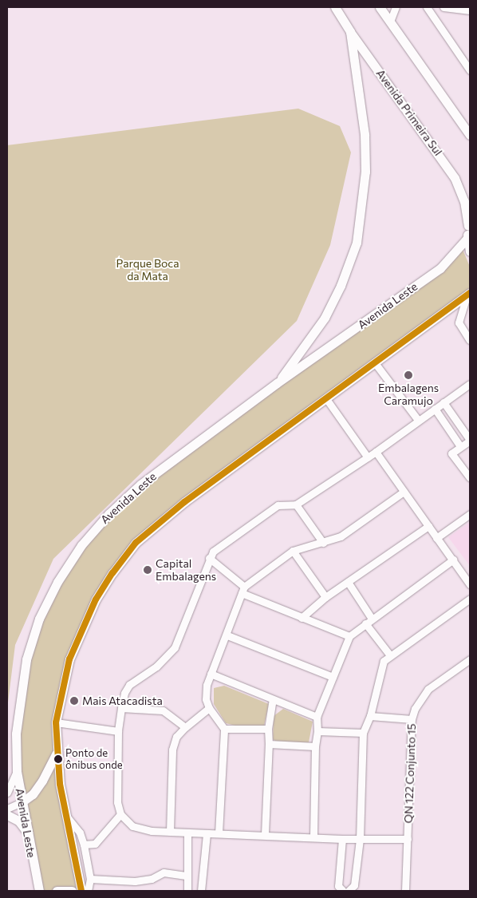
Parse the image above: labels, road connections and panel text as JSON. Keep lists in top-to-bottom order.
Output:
{
  "streets": {
    "main road": ["Avenida Primeira Sul", "Avenida Leste"],
    "street": ["QN 122 Conjunto 15"]
  },
  "crossings": [
    ["Avenida Primeira Sul", "Avenida Leste"]
  ],
  "parks": ["Parque Boca da Mata"],
  "places": [
    "Embalagens Caramujo",
    "Capital Embalagens",
    "Mais Atacadista",
    "Ponto de ônibus onde"
  ]
}
